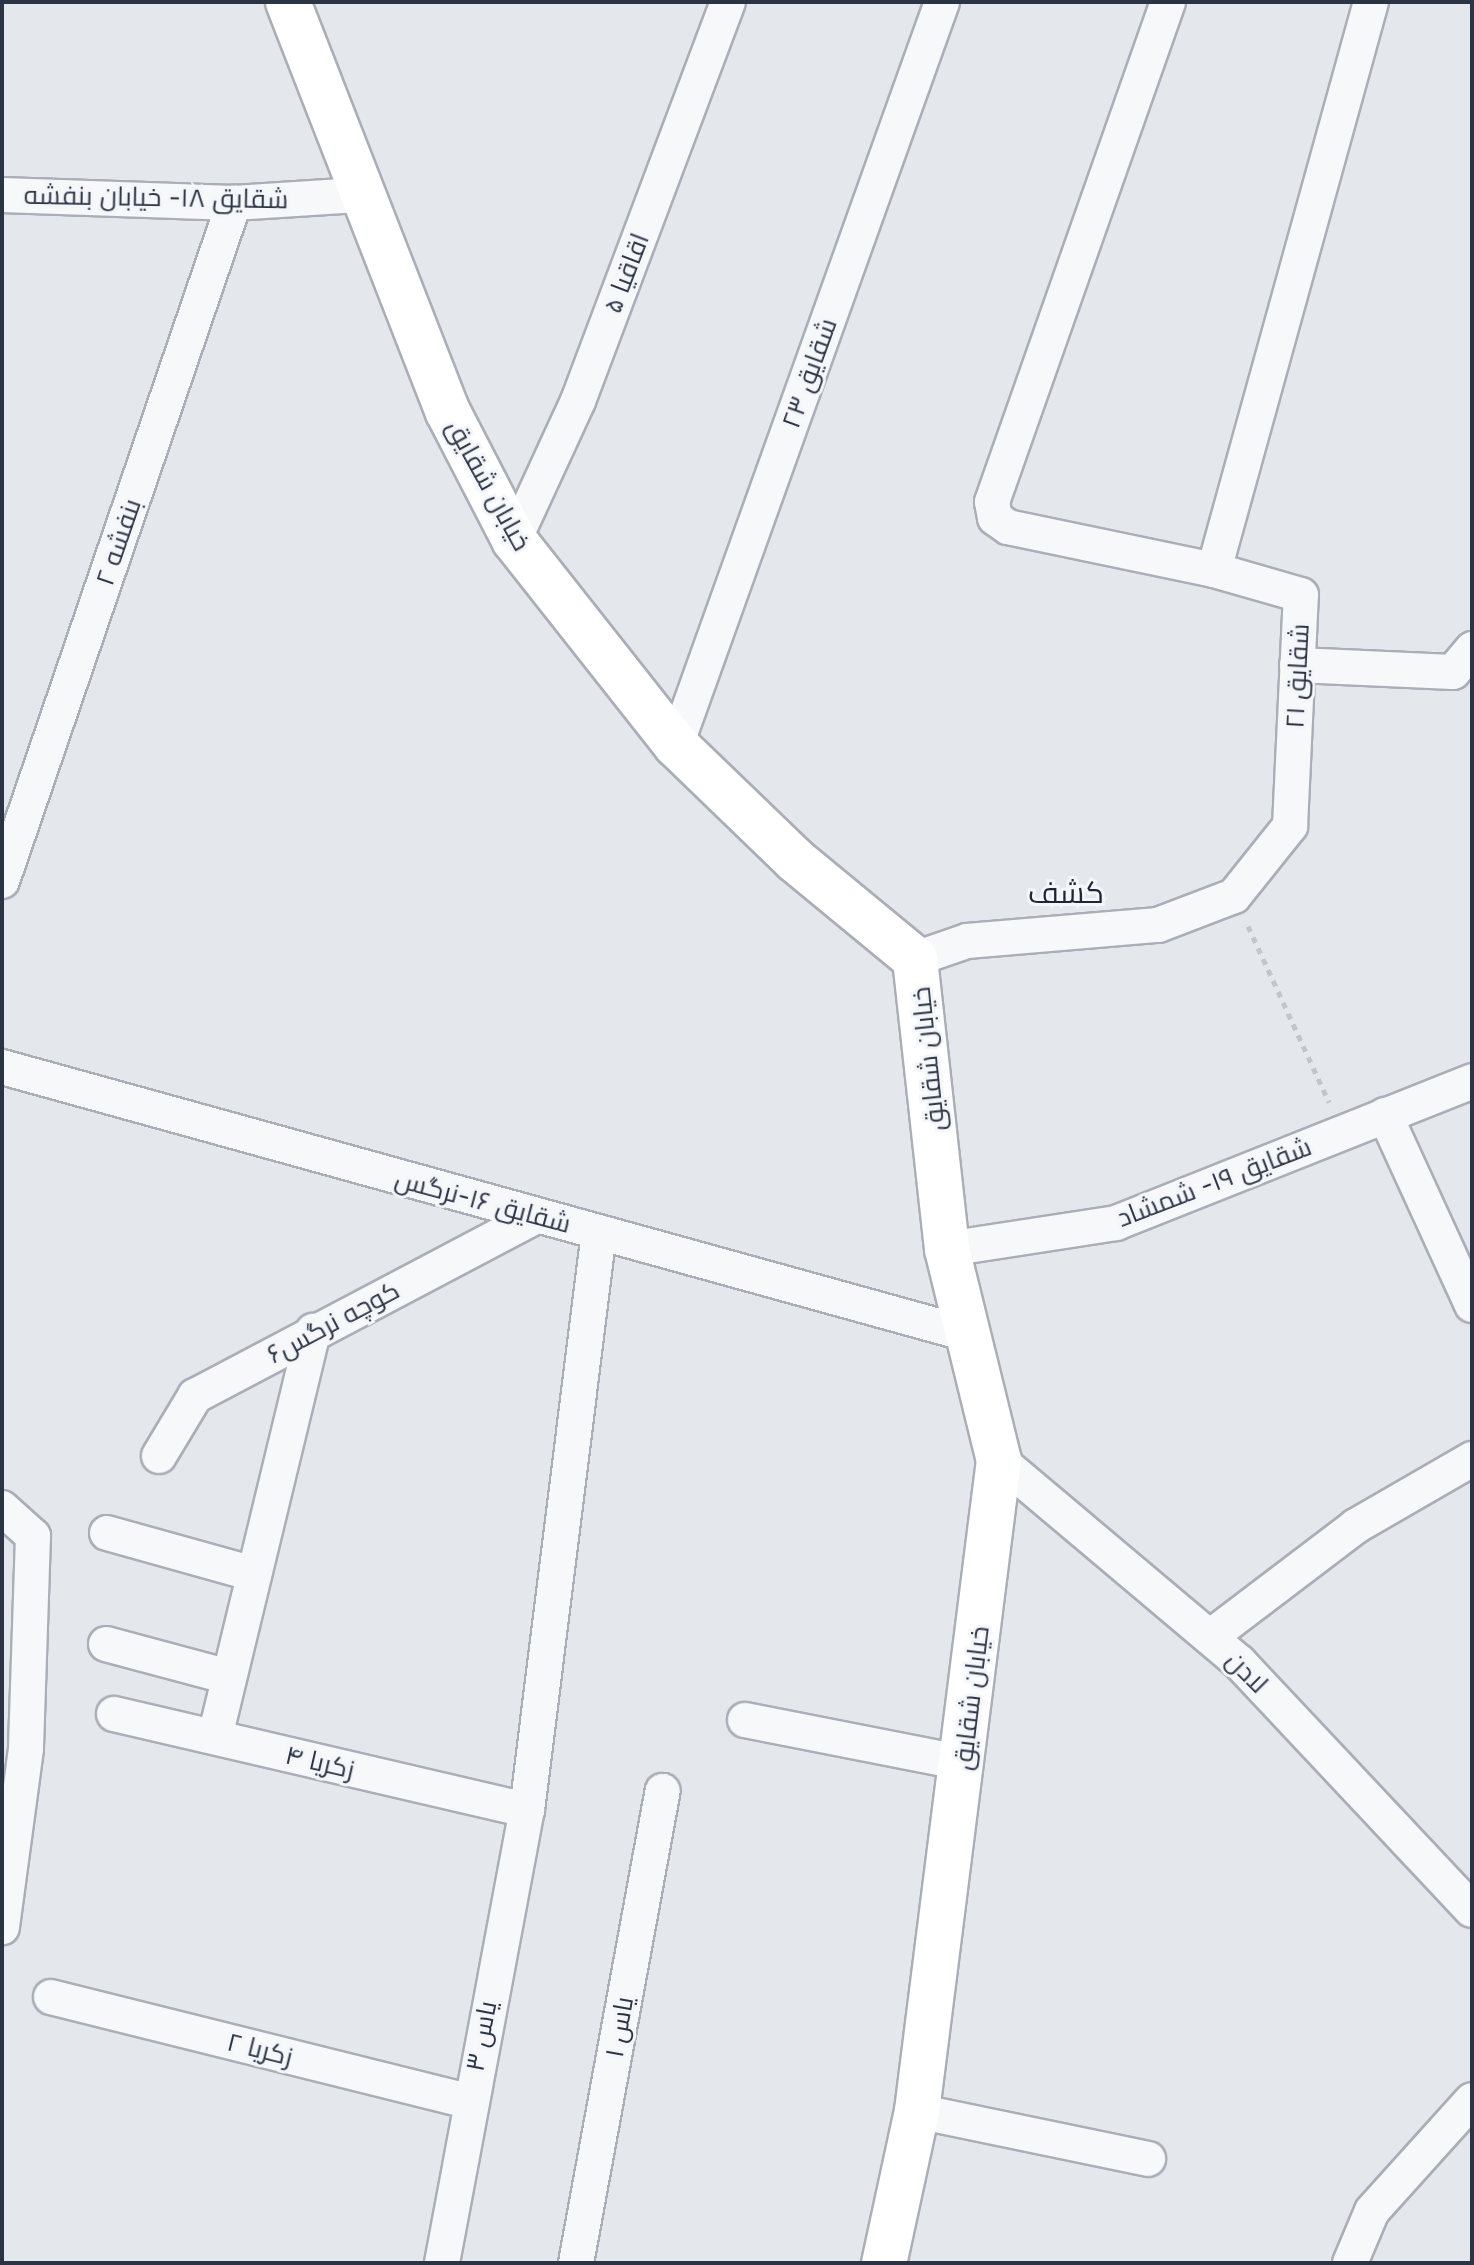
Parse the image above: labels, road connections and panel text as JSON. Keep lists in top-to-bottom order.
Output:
{
  "streets": {
    "street": [
      "شقایق ۱۸- خیابان بنفشه",
      "اقاقیا ۵",
      "شقایق ۲۳",
      "خیابان شقایق",
      "بنفشه ۲",
      "شقایق ۲۱",
      "شقایق ۱۹- شمشاد",
      "شقایق ۱۶-نرگس",
      "کوچه نرگس۶",
      "لادن",
      "زکریا ۴",
      "یاس ۱",
      "یاس ۳",
      "زکریا ۲"
    ]
  },
  "crossings": [
    ["شقایق ۱۸- خیابان بنفشه", "خیابان شقایق"],
    ["شقایق ۱۸- خیابان بنفشه", "بنفشه ۲"],
    ["اقاقیا ۵", "خیابان شقایق"],
    ["شقایق ۲۳", "خیابان شقایق"],
    ["خیابان شقایق", "شقایق ۱۹- شمشاد"],
    ["خیابان شقایق", "شقایق ۱۶-نرگس"],
    ["خیابان شقایق", "لادن"],
    ["شقایق ۱۶-نرگس", "کوچه نرگس۶"],
    ["شقایق ۱۶-نرگس", "یاس ۳"],
    ["زکریا ۴", "یاس ۳"],
    ["یاس ۳", "زکریا ۲"]
  ],
  "districts": ["کشف"]
}
